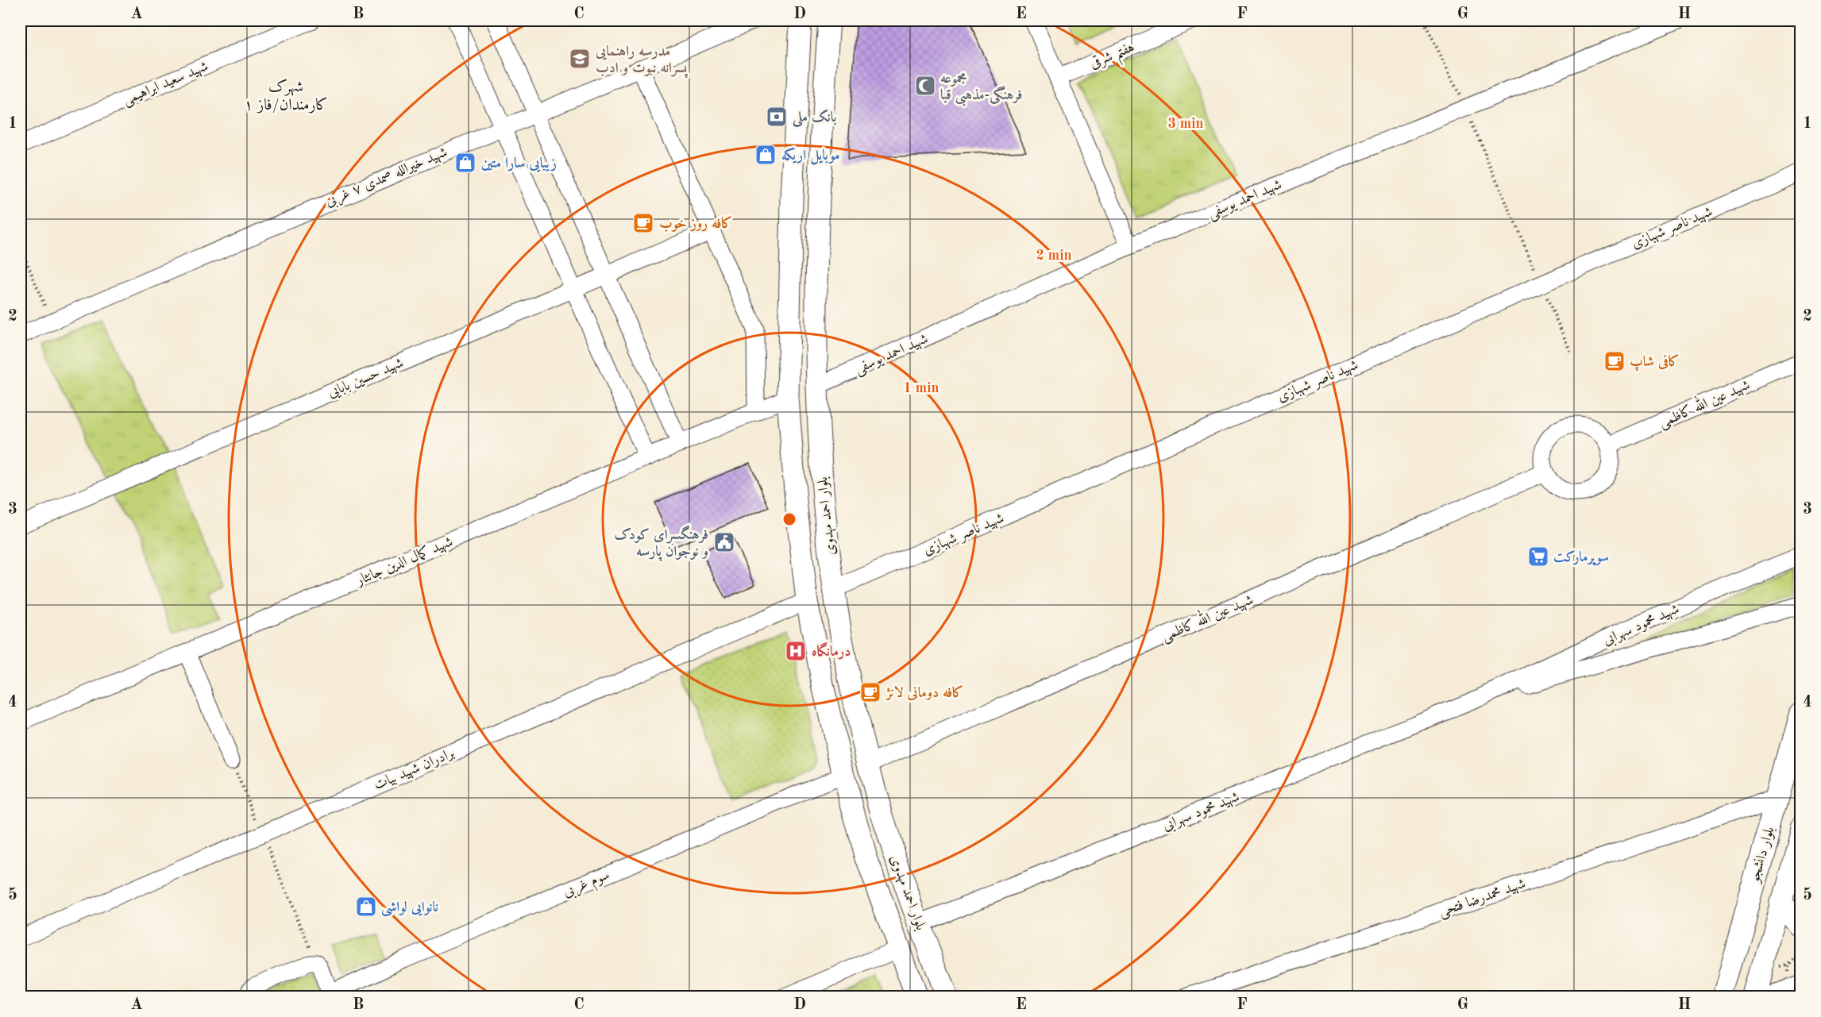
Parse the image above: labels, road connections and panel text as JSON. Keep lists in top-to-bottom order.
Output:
{
  "streets": {
    "main road": ["بلوار احمد مهدوی", "بلوار دانشجو"],
    "street": [
      "هفتم شرقی",
      "شهید سعید ابراهیمی",
      "شهید خیرالله صمدی ۷ غربی",
      "شهید احمد یوسفی",
      "شهید ناصر شهبازی",
      "شهید حسین بابایی",
      "شهید عین الله کاظمی",
      "شهید کمال الدین جانثار",
      "شهید محمود سهرابی",
      "برادران شهید بیات",
      "سوم غربی",
      "شهید محمدرضا فتحی"
    ]
  },
  "crossings": [
    ["شهید احمد یوسفی", "بلوار احمد مهدوی"],
    ["شهید ناصر شهبازی", "بلوار احمد مهدوی"],
    ["شهید عین الله کاظمی", "بلوار احمد مهدوی"],
    ["بلوار احمد مهدوی", "شهید کمال الدین جانثار"],
    ["بلوار احمد مهدوی", "شهید محمود سهرابی"],
    ["بلوار احمد مهدوی", "برادران شهید بیات"],
    ["بلوار احمد مهدوی", "سوم غربی"],
    ["بلوار دانشجو", "شهید محمدرضا فتحی"]
  ],
  "districts": ["شهرک کارمندان/فاز ۱"],
  "places": {
    "school or university": ["مدرسه راهنمایی پسرانه نبوت و ادب"],
    "mosque": ["مجموعه فرهنگی-مذهبی قبا"],
    "bank": ["بانک ملی"],
    "shop": ["موبایل اریکه", "زیبایی سارا متین", "نانوایی لواشی"],
    "cafe": ["کافه روز خوب", "کافی شاپ", "کافه دومانی لانژ"],
    "public building": ["فرهنگسرای کودک و نوجوان پارسه"],
    "supermarket": ["سوپرمارکت"],
    "hospital": ["درمانگاه"]
  },
  "grid": {
    "columns": [
      "A",
      "B",
      "C",
      "D",
      "E",
      "F",
      "G",
      "H"
    ],
    "rows": [
      "1",
      "2",
      "3",
      "4",
      "5"
    ]
  },
  "rings": ["3 min", "2 min", "1 min"]
}
